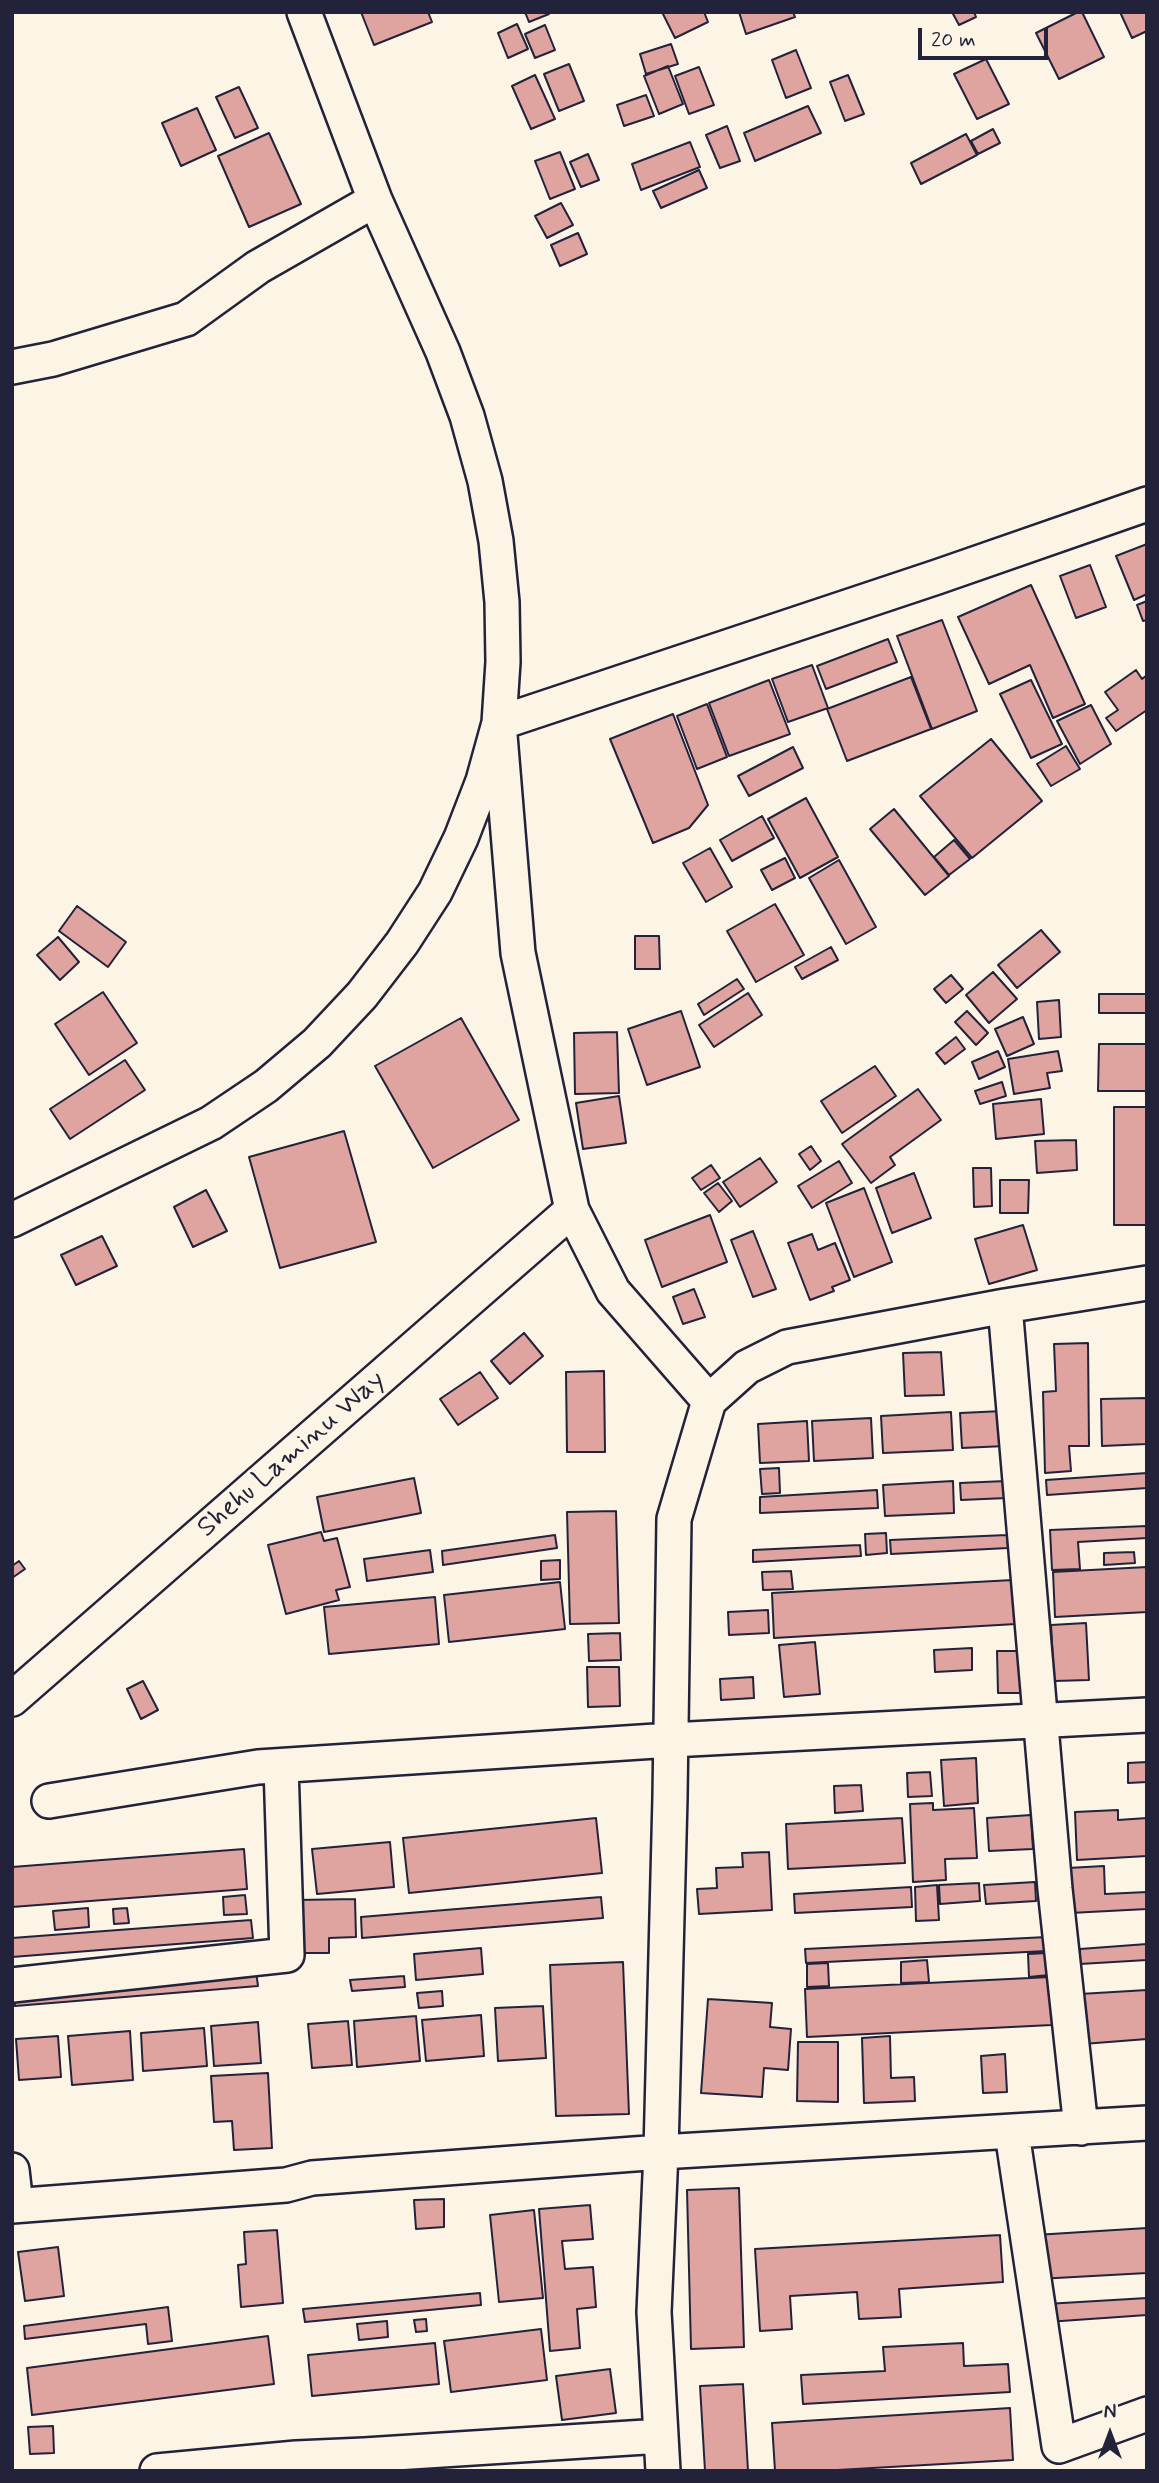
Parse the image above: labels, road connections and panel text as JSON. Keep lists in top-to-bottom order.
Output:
{
  "streets": {
    "street": ["Shehu Laminu Way"]
  },
  "scale_bar": "20 m",
  "north": "top"
}
